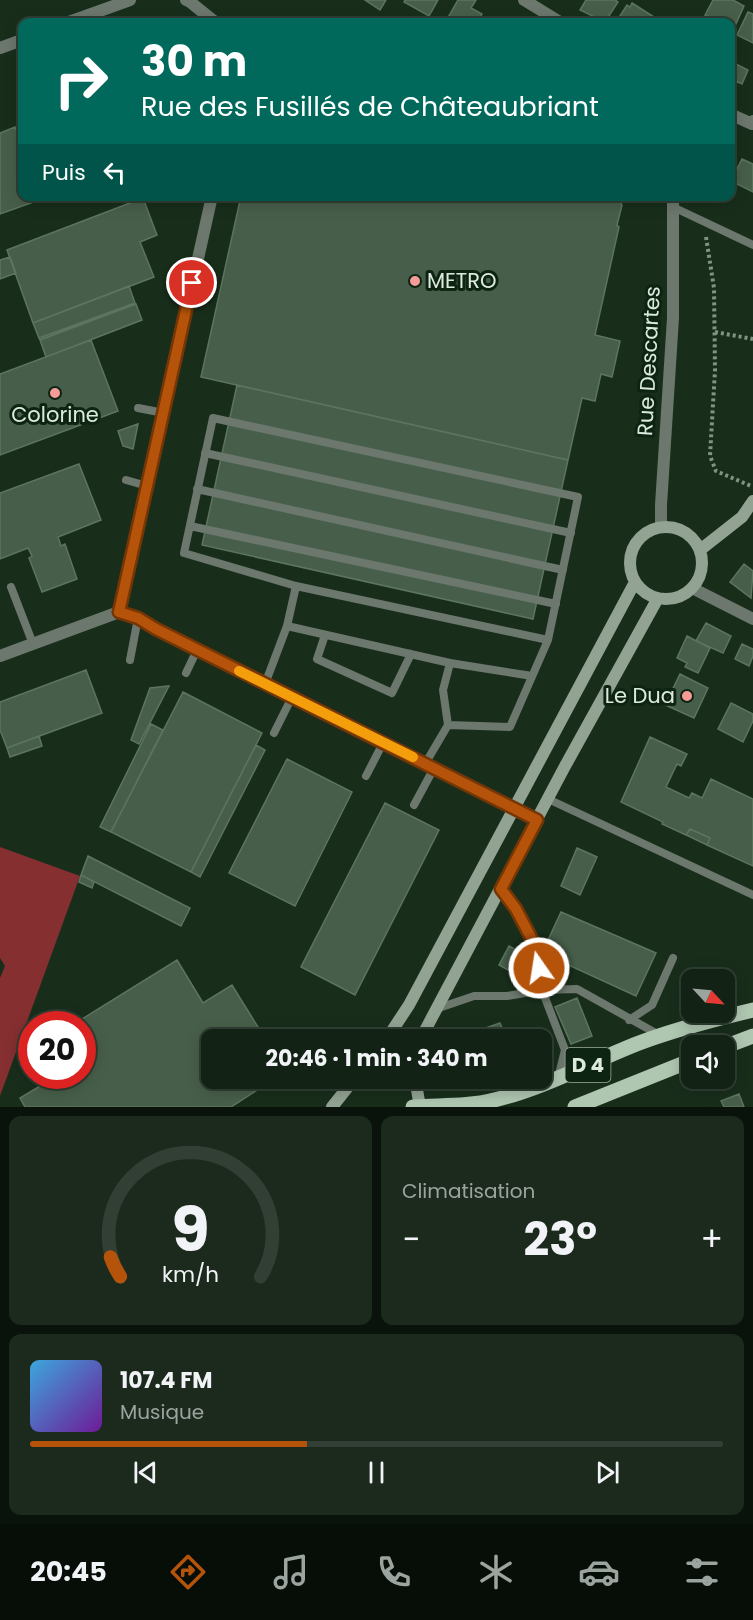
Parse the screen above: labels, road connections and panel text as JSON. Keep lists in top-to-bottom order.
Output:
{
  "streets": {
    "main road": ["D 4"],
    "street": ["Rue Descartes"]
  },
  "places": ["METRO", "Colorine", "Le Dua"],
  "north": "bottom right",
  "page": {
    "turn": ["30 m", "Rue des Fusillés de Châteaubriant"],
    "then": "Puis",
    "limit": "20",
    "trip": "20:46 · 1 min · 340 m",
    "tile": "Climatisation",
    "heat": ["−", "23°", "+"],
    "song": ["107.4 FM", "Musique"],
    "tabs": "20:45",
    "gauge": ["9", "km/h"]
  }
}
